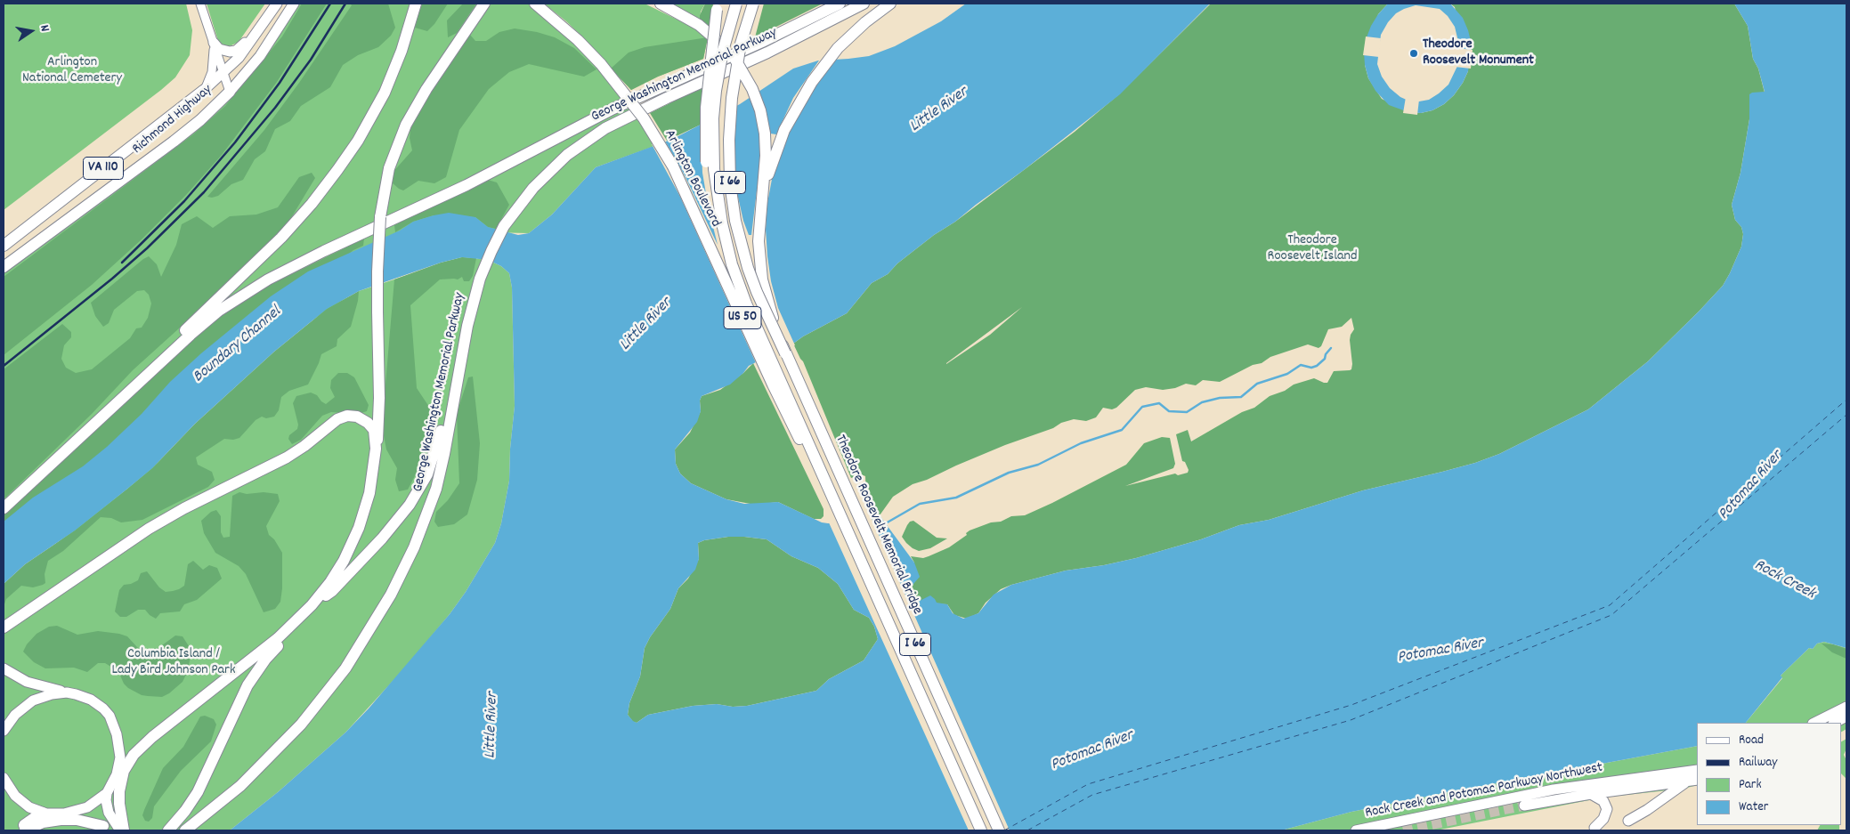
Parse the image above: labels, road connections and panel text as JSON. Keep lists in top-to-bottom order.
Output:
{
  "streets": {
    "highway": [
      "George Washington Memorial Parkway",
      "Richmond Highway",
      "VA 110",
      "Arlington Boulevard",
      "I 66",
      "US 50",
      "Theodore Roosevelt Memorial Bridge"
    ],
    "main road": ["Rock Creek and Potomac Parkway Northwest"]
  },
  "crossings": [
    ["Arlington Boulevard", "Theodore Roosevelt Memorial Bridge"],
    ["US 50", "Theodore Roosevelt Memorial Bridge"]
  ],
  "water": [
    "Little River",
    "Boundary Channel",
    "Potomac River",
    "Rock Creek"
  ],
  "parks": ["Arlington National Cemetery", "Theodore Roosevelt Island", "Columbia Island / Lady Bird Johnson Park"],
  "places": ["Theodore Roosevelt Monument"],
  "legend": [
    "Road",
    "Railway",
    "Park",
    "Water"
  ],
  "north": "right"
}
